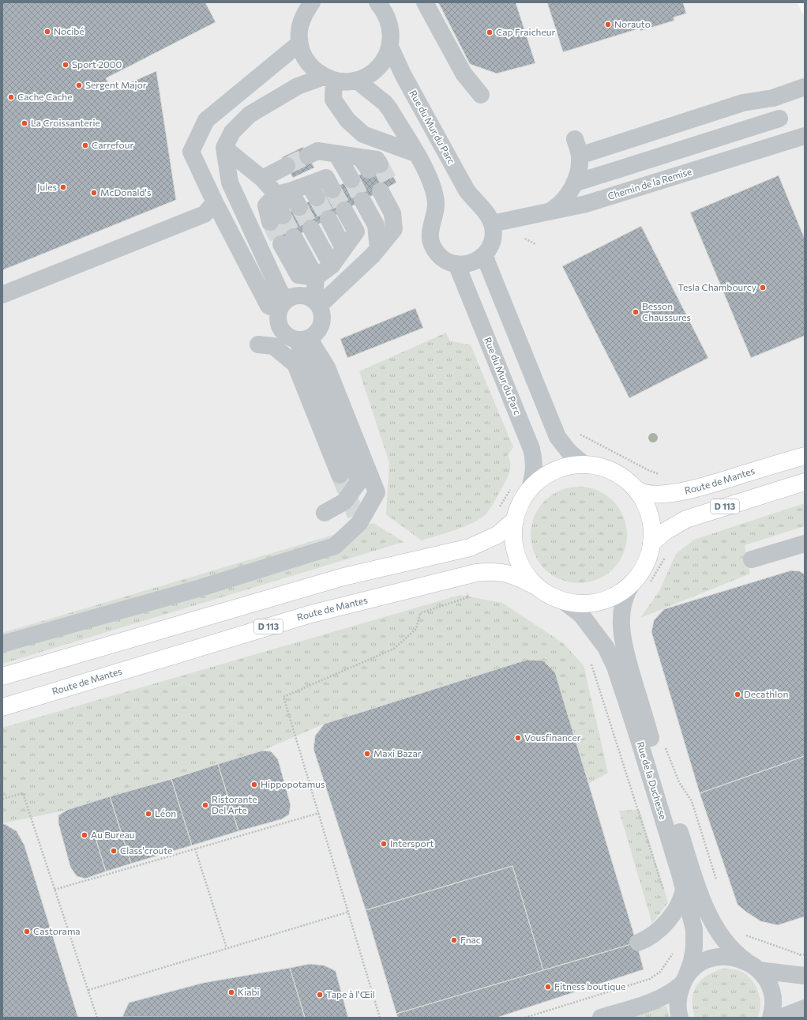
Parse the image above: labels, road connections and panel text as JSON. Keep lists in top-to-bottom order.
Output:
{
  "streets": {
    "main road": ["Route de Mantes", "D 113"],
    "street": ["Rue du Mur du Parc", "Chemin de la Remise", "Rue de la Duchesse"]
  },
  "crossings": [
    ["Rue du Mur du Parc", "Chemin de la Remise"]
  ],
  "places": [
    "Norauto",
    "Nocibé",
    "Cap Fraicheur",
    "Sport 2000",
    "Sergent Major",
    "Cache Cache",
    "La Croissanterie",
    "Carrefour",
    "Jules",
    "McDonald's",
    "Tesla Chambourcy",
    "Besson Chaussures",
    "Decathlon",
    "Vousfinancer",
    "Maxi Bazar",
    "Hippopotamus",
    "Ristorante Del Arte",
    "Léon",
    "Au Bureau",
    "Intersport",
    "Class'croute",
    "Castorama",
    "Fnac",
    "Fitness boutique",
    "Kiabi",
    "Tape à l'Œil"
  ]
}
